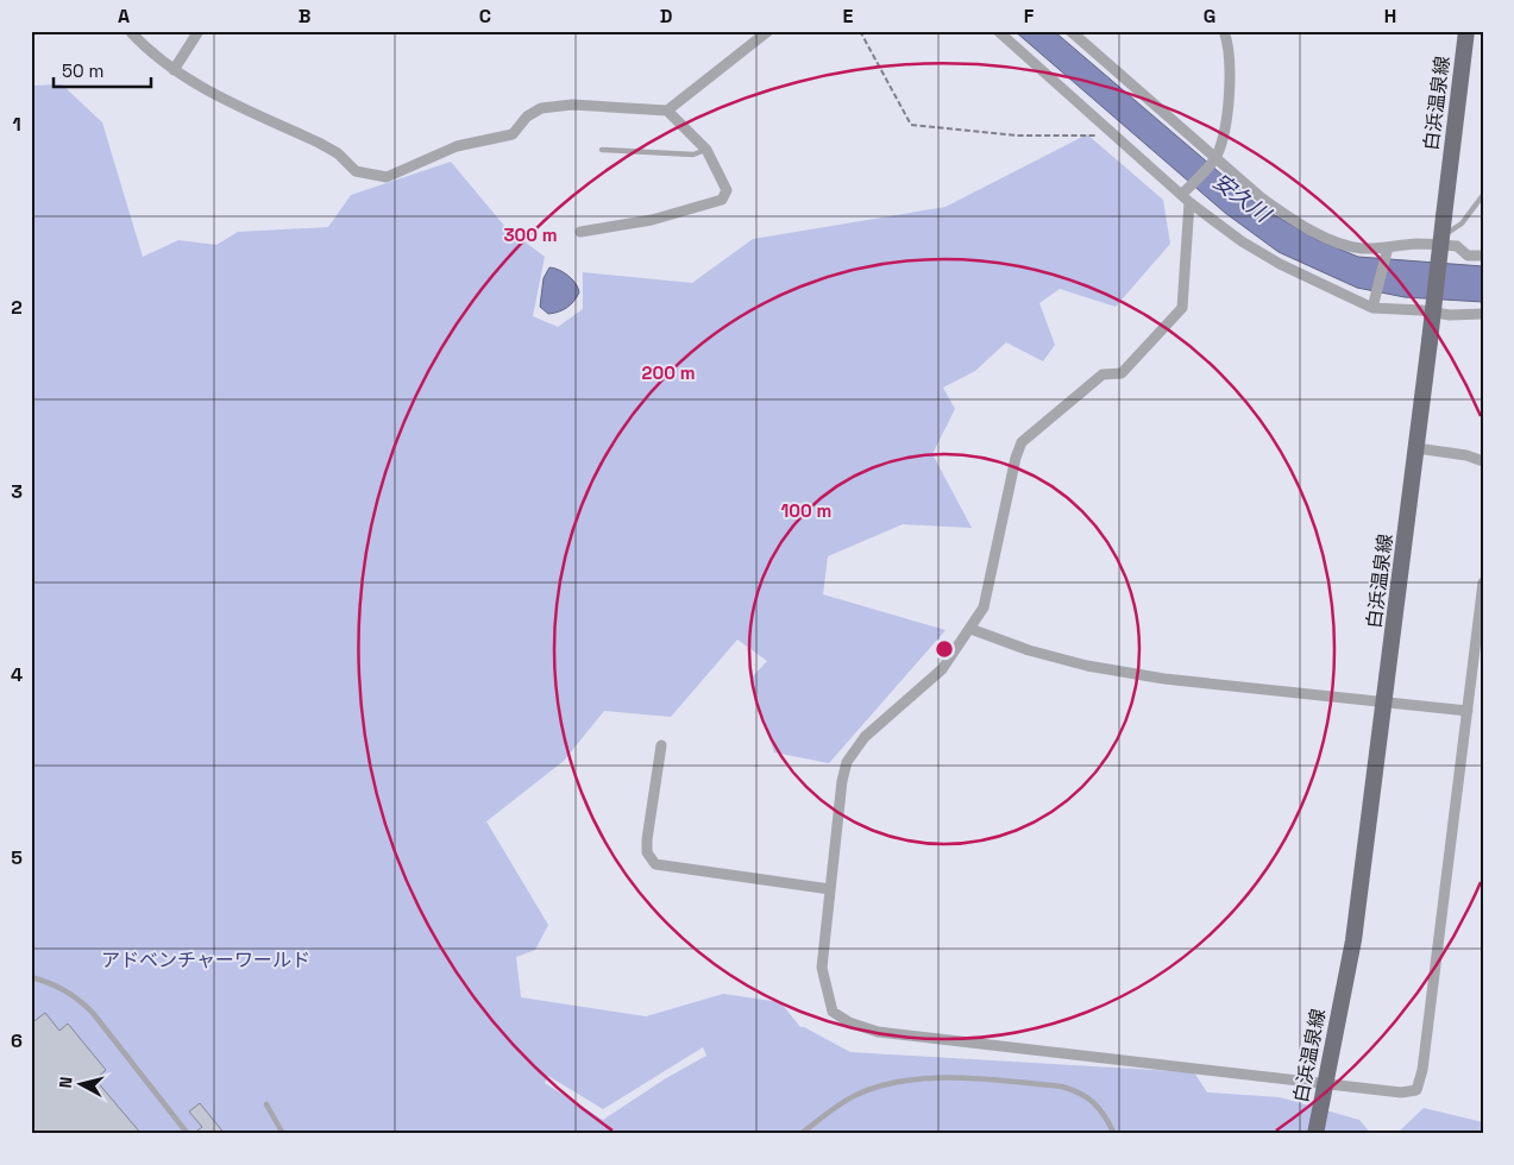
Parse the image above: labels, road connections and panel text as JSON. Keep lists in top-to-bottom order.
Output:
{
  "streets": {
    "main road": ["白浜温泉線"]
  },
  "water": ["安久川"],
  "parks": ["アドベンチャーワールド"],
  "scale_bar": "50 m",
  "north": "left",
  "grid": {
    "columns": [
      "A",
      "B",
      "C",
      "D",
      "E",
      "F",
      "G",
      "H"
    ],
    "rows": [
      "1",
      "2",
      "3",
      "4",
      "5",
      "6"
    ]
  },
  "rings": ["300 m", "200 m", "100 m"]
}
